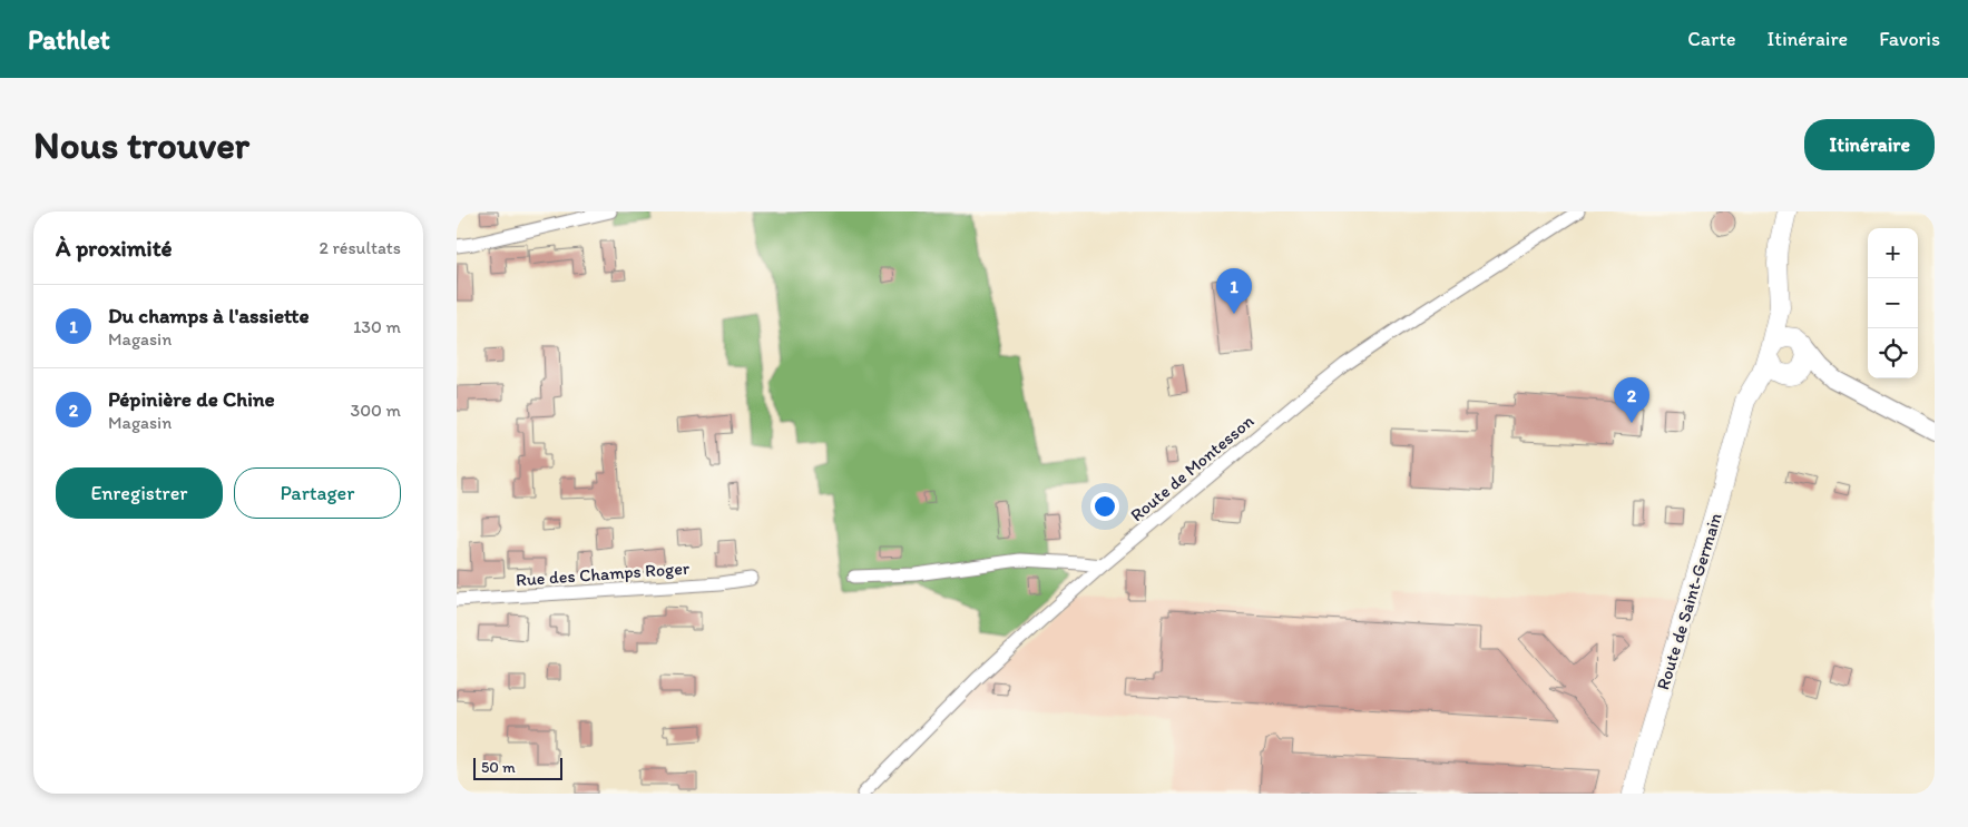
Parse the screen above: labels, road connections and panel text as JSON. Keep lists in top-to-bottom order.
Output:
{
  "streets": {
    "main road": ["Route de Saint-Germain"],
    "street": ["Route de Montesson", "Rue des Champs Roger"]
  },
  "scale_bar": "50 m",
  "page": {
    "header": "Pathlet",
    "nav": ["Carte", "Itinéraire", "Favoris"],
    "buttons": [
      "Itinéraire",
      ["Enregistrer", "Partager"]
    ],
    "title": "Nous trouver",
    "heading": ["À proximité", "2 résultats"],
    "map_buttons": ["+", "−"],
    "pins": ["1", "2"],
    "list": [
      {
        "mark": "1",
        "name": "Du champs à l'assiette",
        "note": "Magasin",
        "value": "130 m"
      },
      {
        "mark": "2",
        "name": "Pépinière de Chine",
        "note": "Magasin",
        "value": "300 m"
      }
    ],
    "scale": "50 m"
  }
}
